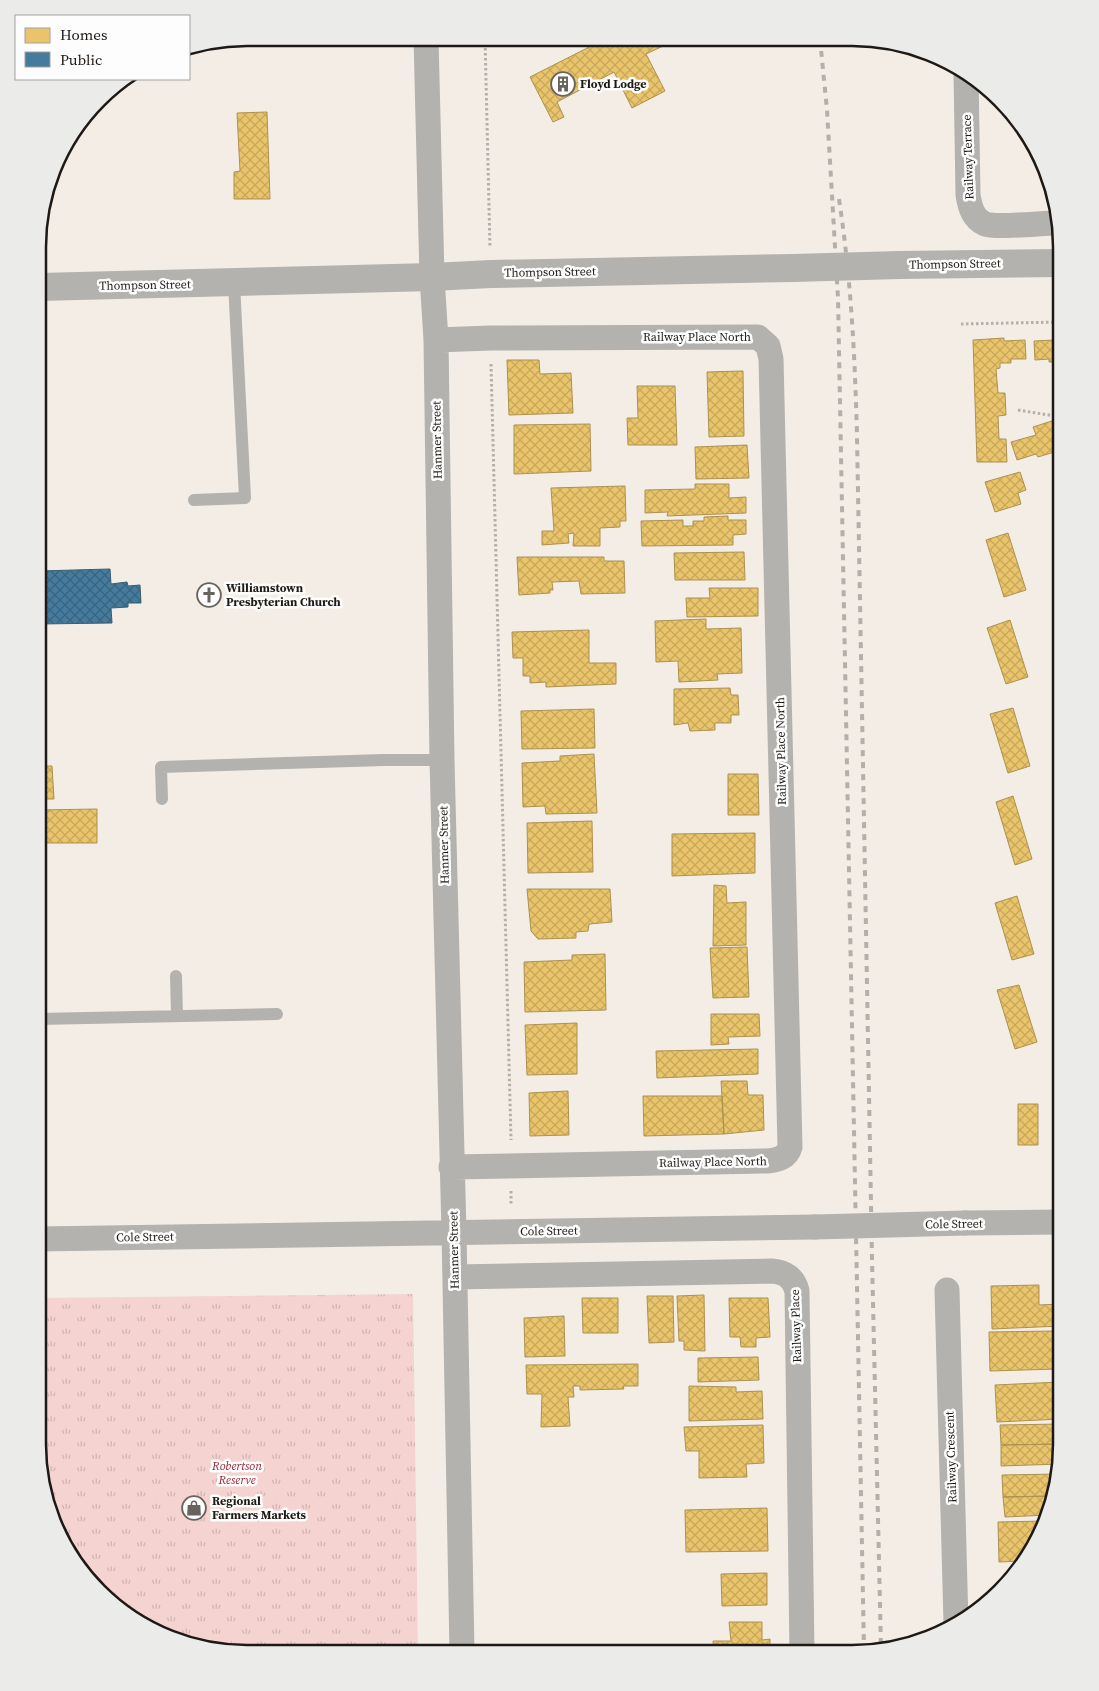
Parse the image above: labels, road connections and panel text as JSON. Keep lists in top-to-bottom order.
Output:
{
  "streets": {
    "street": [
      "Railway Terrace",
      "Thompson Street",
      "Railway Place North",
      "Hanmer Street",
      "Cole Street",
      "Railway Place",
      "Railway Crescent"
    ]
  },
  "crossings": [
    ["Thompson Street", "Hanmer Street"],
    ["Railway Place North", "Hanmer Street"],
    ["Hanmer Street", "Cole Street"],
    ["Hanmer Street", "Railway Place"]
  ],
  "parks": ["Robertson Reserve"],
  "places": {
    "building": ["Floyd Lodge"],
    "church": ["Williamstown Presbyterian Church"],
    "shop": ["Regional Farmers Markets"]
  },
  "legend": ["Homes", "Public"]
}
